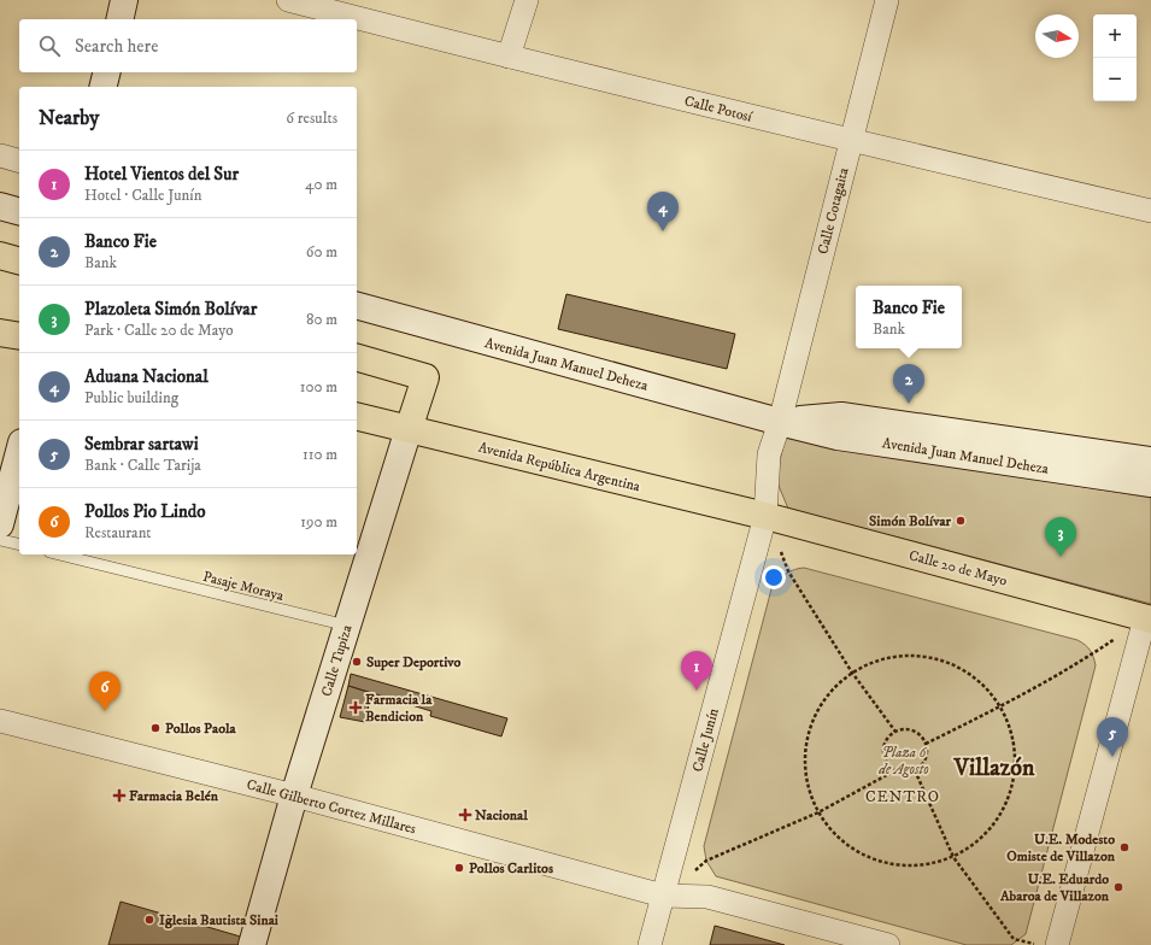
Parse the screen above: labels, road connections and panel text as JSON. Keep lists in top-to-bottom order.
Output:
{
  "streets": {
    "highway": ["Avenida República Argentina", "Calle 20 de Mayo", "Calle Tupiza"],
    "main road": ["Avenida Juan Manuel Deheza"],
    "street": [
      "Calle Potosí",
      "Calle Cotagaita",
      "Calle Junín",
      "Calle Gilberto Cortez Millares"
    ],
    "lane": ["Pasaje Moraya"]
  },
  "crossings": [
    ["Calle Potosí", "Calle Cotagaita"],
    ["Calle Cotagaita", "Avenida Juan Manuel Deheza"],
    ["Calle Cotagaita", "Calle Junín"],
    ["Avenida Juan Manuel Deheza", "Calle Junín"],
    ["Avenida República Argentina", "Calle 20 de Mayo"],
    ["Avenida República Argentina", "Calle Tupiza"],
    ["Avenida República Argentina", "Calle Junín"],
    ["Calle 20 de Mayo", "Calle Junín"],
    ["Pasaje Moraya", "Calle Tupiza"],
    ["Calle Tupiza", "Calle Gilberto Cortez Millares"],
    ["Calle Junín", "Calle Gilberto Cortez Millares"]
  ],
  "districts": ["Villazón", "CENTRO"],
  "parks": ["Plaza 6 de Agosto"],
  "places": {
    "other": [
      "Simón Bolívar",
      "Super Deportivo",
      "Pollos Paola",
      "U.E. Modesto Omiste de Villazon",
      "Pollos Carlitos",
      "U.E. Eduardo Abaroa de Villazon",
      "Iglesia Bautista Sinai"
    ],
    "health": ["Farmacia la Bendicion", "Farmacia Belén", "Nacional"]
  },
  "north": "right",
  "page": {
    "map_buttons": ["+", "−"],
    "search": "Search here",
    "heading": ["Nearby", "6 results"],
    "list": [
      {
        "mark": "1",
        "name": "Hotel Vientos del Sur",
        "note": "Hotel · Calle Junín",
        "value": "40 m"
      },
      {
        "mark": "2",
        "name": "Banco Fie",
        "note": "Bank",
        "value": "60 m"
      },
      {
        "mark": "3",
        "name": "Plazoleta Simón Bolívar",
        "note": "Park · Calle 20 de Mayo",
        "value": "80 m"
      },
      {
        "mark": "4",
        "name": "Aduana Nacional",
        "note": "Public building",
        "value": "100 m"
      },
      {
        "mark": "5",
        "name": "Sembrar sartawi",
        "note": "Bank · Calle Tarija",
        "value": "110 m"
      },
      {
        "mark": "6",
        "name": "Pollos Pio Lindo",
        "note": "Restaurant",
        "value": "190 m"
      }
    ],
    "pins": [
      "4",
      "2",
      "3",
      "1",
      "6",
      "5"
    ],
    "popup": ["Banco Fie", "Bank"]
  }
}
